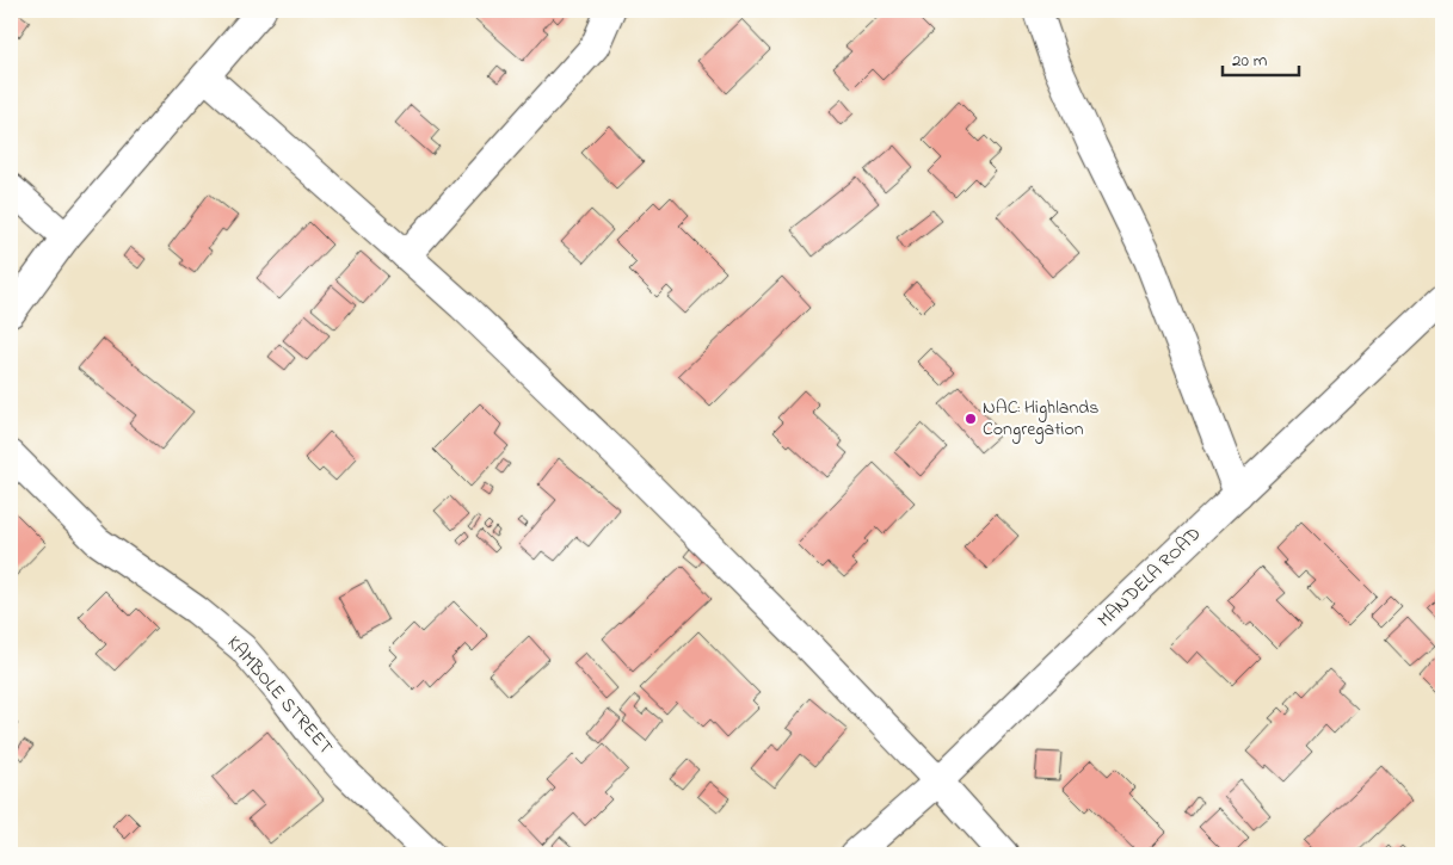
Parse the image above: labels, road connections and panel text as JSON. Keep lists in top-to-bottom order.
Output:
{
  "streets": {
    "street": ["MANDELA ROAD", "KAMBOLE STREET"]
  },
  "places": ["NAC: Highlands Congregation"],
  "scale_bar": "20 m"
}
